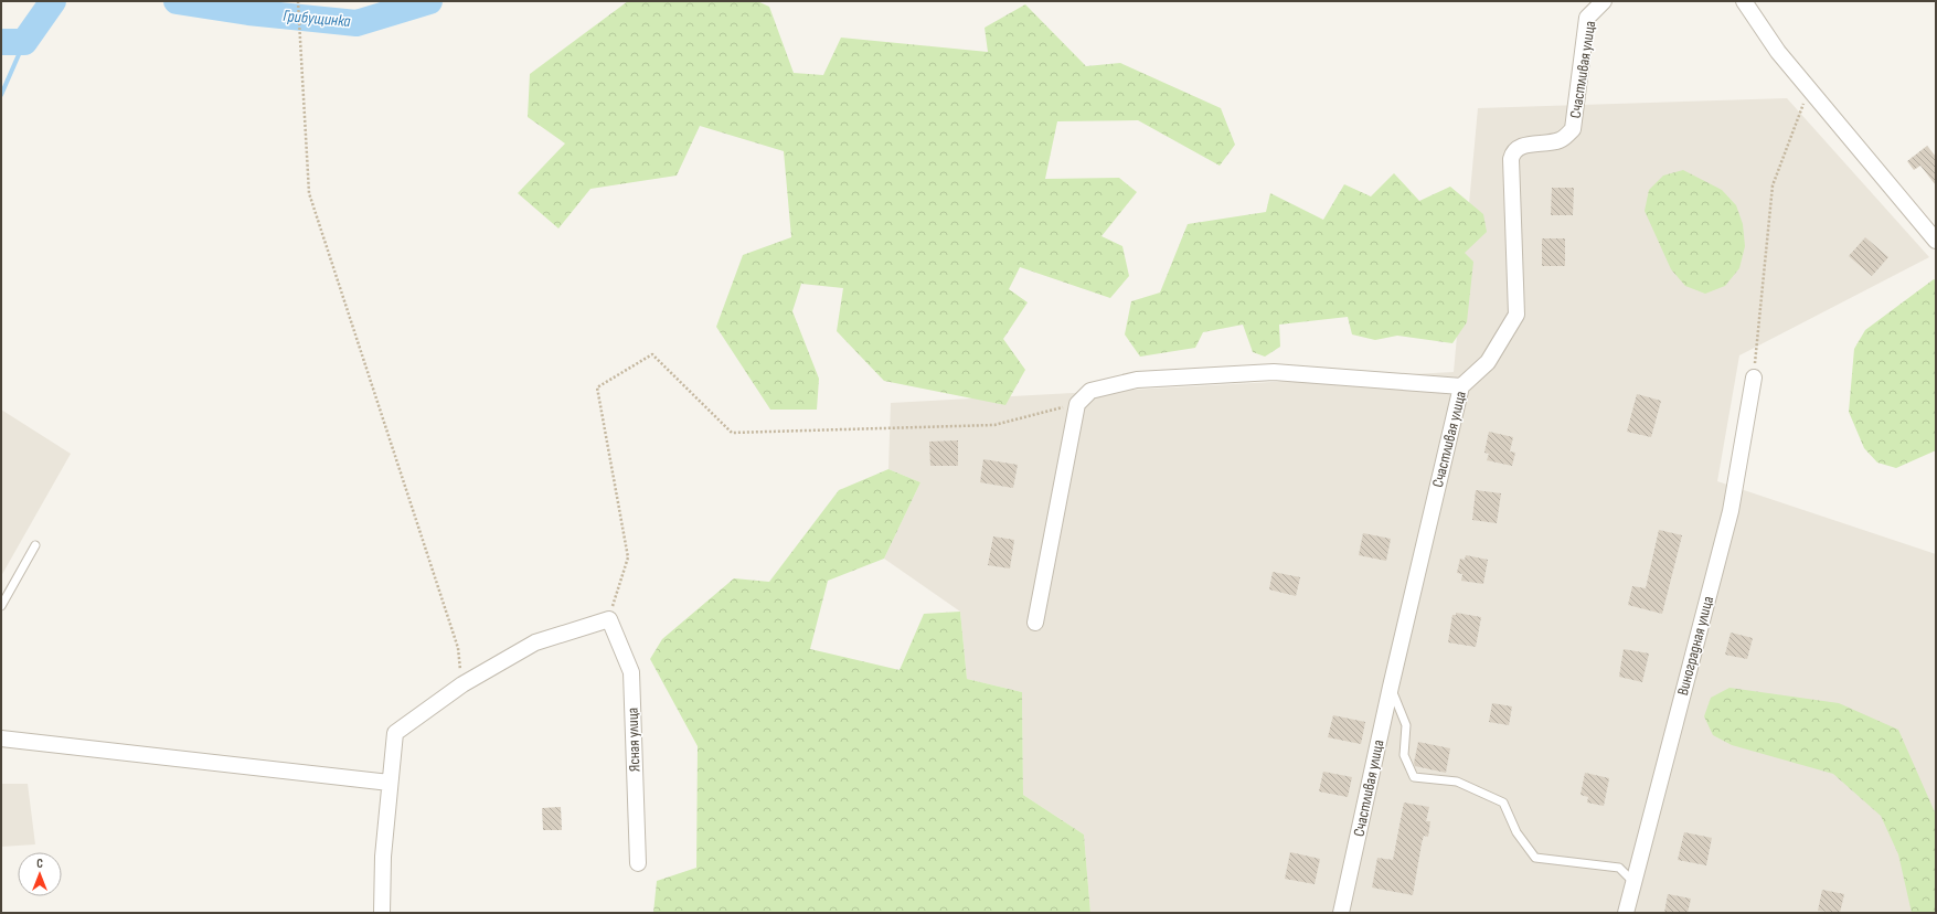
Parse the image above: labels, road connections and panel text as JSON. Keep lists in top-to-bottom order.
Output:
{
  "streets": {
    "street": ["Счастливая улица", "Виноградная улица", "Ясная улица"]
  },
  "water": ["Грибущинка"],
  "north": "top"
}
